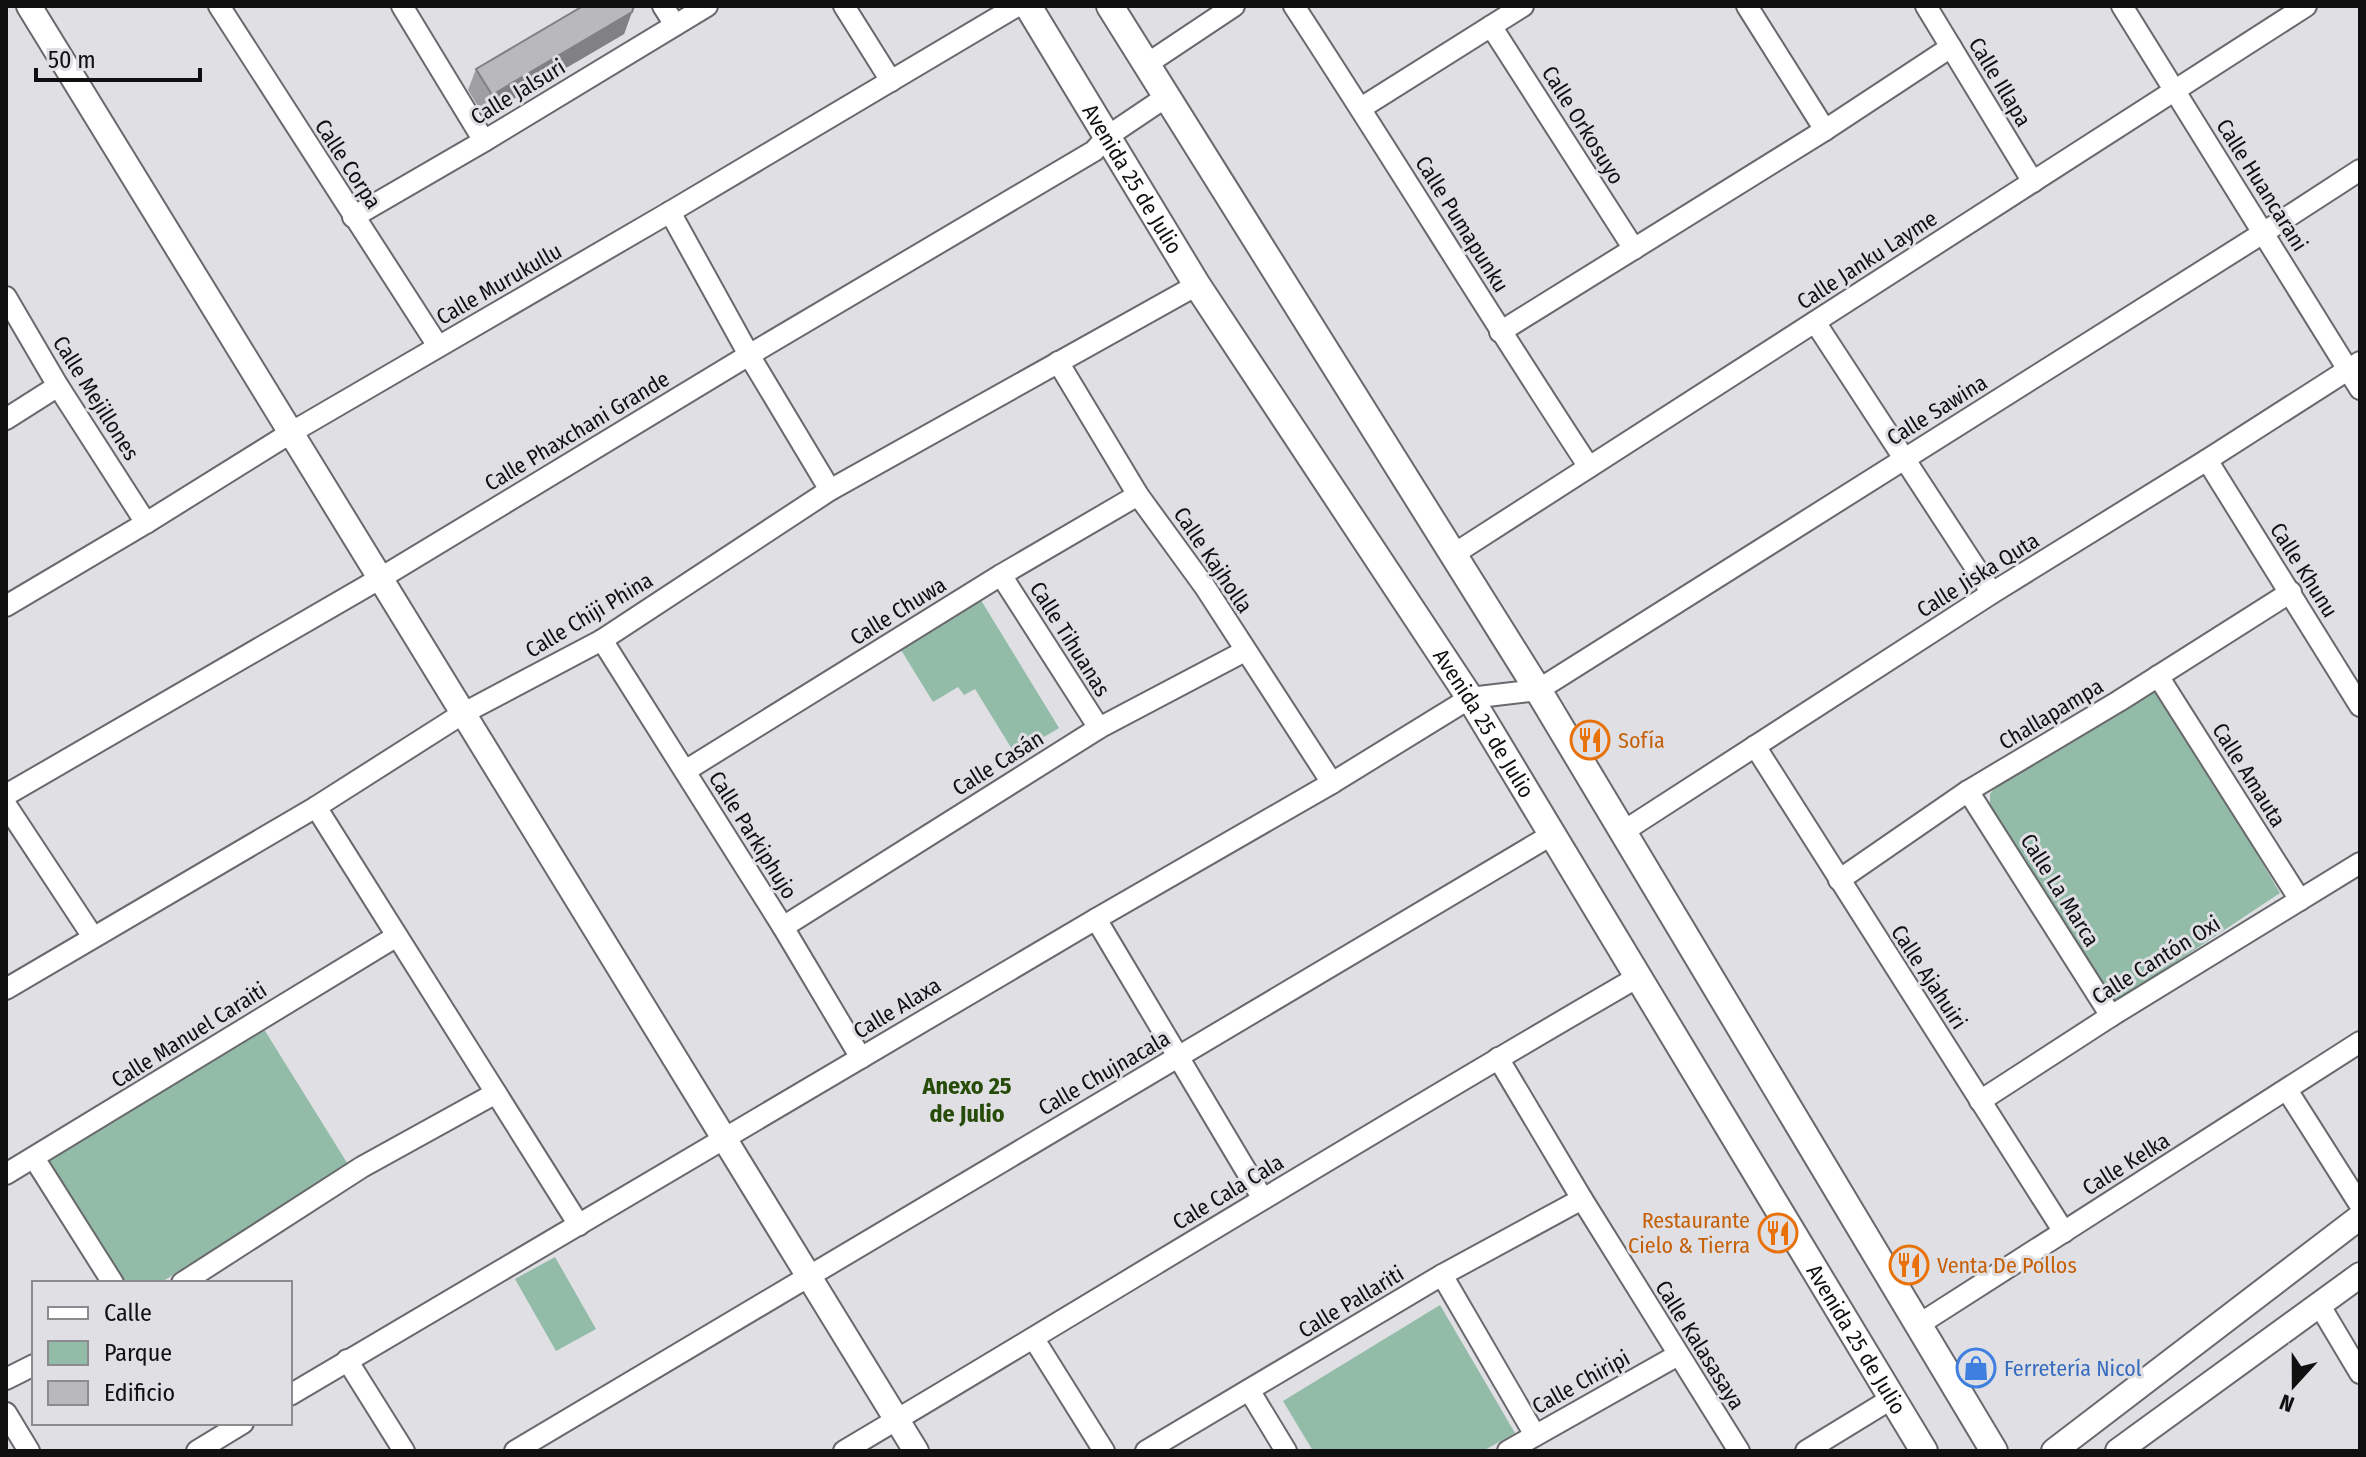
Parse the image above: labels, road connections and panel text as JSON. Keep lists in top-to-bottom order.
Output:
{
  "streets": {
    "main road": ["Avenida 25 de Julio"],
    "street": [
      "Calle Illapa",
      "Calle Jalsuri",
      "Calle Orkosuyo",
      "Calle Corpa",
      "Calle Huancarani",
      "Calle Pumapunku",
      "Calle Janku Layme",
      "Calle Murukullu",
      "Calle Mejillones",
      "Calle Sawina",
      "Calle Phaxchani Grande",
      "Calle Kajholla",
      "Calle Khunu",
      "Calle Jiska Quta",
      "Calle Chuwa",
      "Calle Chiji Phina",
      "Calle Tihuanas",
      "Challapampa",
      "Calle Casán",
      "Calle Amauta",
      "Calle Parkiphujo",
      "Calle La Marca",
      "Calle Cantón Oxi",
      "Calle Ajahuiri",
      "Calle Alaxa",
      "Calle Manuel Caraiti",
      "Calle Chujnacala",
      "Calle Kelka",
      "Cale Cala Cala",
      "Calle Pallariti",
      "Calle Kalasasaya",
      "Calle Chiripi"
    ]
  },
  "crossings": [
    ["Calle Illapa", "Calle Janku Layme"],
    ["Calle Jalsuri", "Calle Corpa"],
    ["Calle Corpa", "Calle Murukullu"],
    ["Avenida 25 de Julio", "Calle Phaxchani Grande"],
    ["Avenida 25 de Julio", "Calle Chiji Phina"],
    ["Avenida 25 de Julio", "Calle Alaxa"],
    ["Avenida 25 de Julio", "Calle Chujnacala"],
    ["Avenida 25 de Julio", "Cale Cala Cala"],
    ["Calle Huancarani", "Calle Janku Layme"],
    ["Calle Huancarani", "Calle Sawina"],
    ["Calle Huancarani", "Calle Jiska Quta"],
    ["Calle Pumapunku", "Calle Janku Layme"],
    ["Calle Murukullu", "Calle Mejillones"],
    ["Calle Sawina", "Calle Alaxa"],
    ["Calle Kajholla", "Calle Chuwa"],
    ["Calle Kajholla", "Calle Chiji Phina"],
    ["Calle Kajholla", "Calle Casán"],
    ["Calle Kajholla", "Calle Alaxa"],
    ["Calle Khunu", "Calle Jiska Quta"],
    ["Calle Khunu", "Challapampa"],
    ["Calle Jiska Quta", "Calle Ajahuiri"],
    ["Calle Chuwa", "Calle Tihuanas"],
    ["Calle Chuwa", "Calle Parkiphujo"],
    ["Calle Chiji Phina", "Calle Parkiphujo"],
    ["Calle Tihuanas", "Calle Casán"],
    ["Challapampa", "Calle Amauta"],
    ["Challapampa", "Calle La Marca"],
    ["Challapampa", "Calle Ajahuiri"],
    ["Calle Casán", "Calle Parkiphujo"],
    ["Calle Amauta", "Calle Cantón Oxi"],
    ["Calle Parkiphujo", "Calle Alaxa"],
    ["Calle La Marca", "Calle Cantón Oxi"],
    ["Calle Cantón Oxi", "Calle Ajahuiri"],
    ["Calle Ajahuiri", "Calle Kelka"],
    ["Cale Cala Cala", "Calle Kalasasaya"],
    ["Calle Pallariti", "Calle Kalasasaya"],
    ["Calle Kalasasaya", "Calle Chiripi"]
  ],
  "districts": ["Anexo 25 de Julio"],
  "places": {
    "restaurant": ["Sofía", "Restaurante Cielo & Tierra", "Venta De Pollos"],
    "shop": ["Ferretería Nicol"]
  },
  "legend": ["Calle", "Parque", "Edificio"],
  "scale_bar": "50 m",
  "north": "bottom"
}
